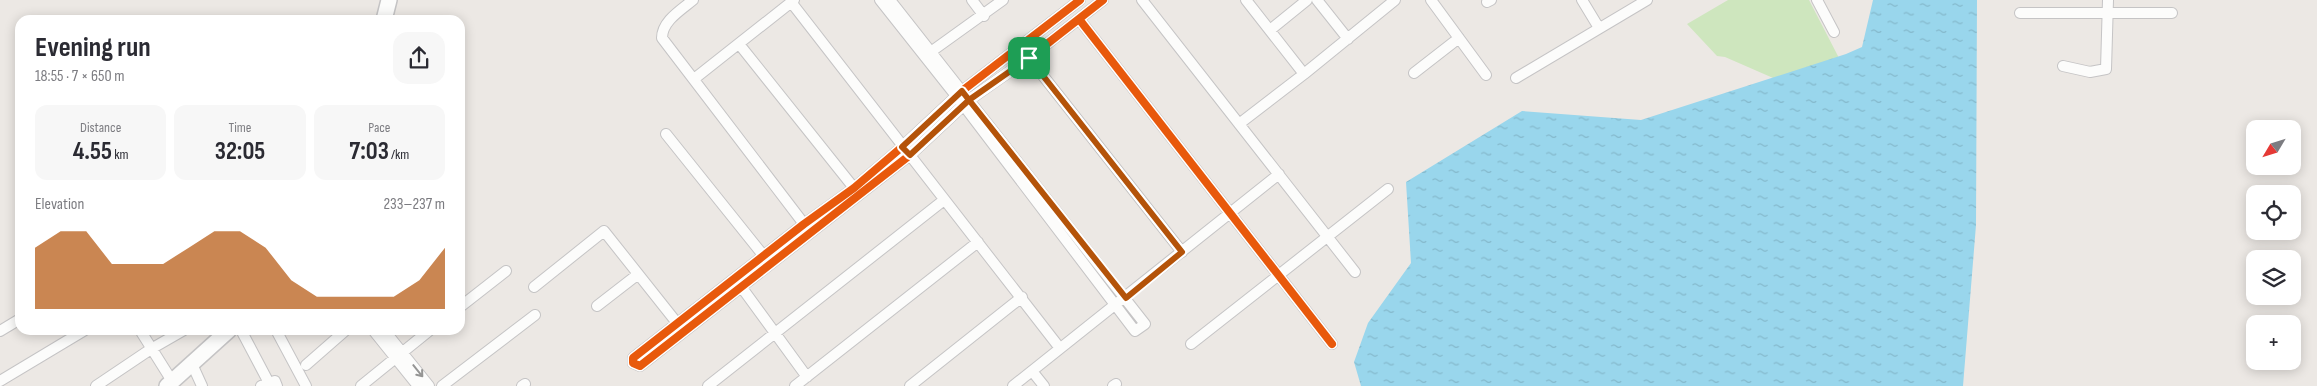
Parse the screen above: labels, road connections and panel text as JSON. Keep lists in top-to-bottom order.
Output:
{
  "north": "bottom left",
  "page": {
    "heading": ["Evening run", "18:55 · 7 × 650 m"],
    "stats": [
      ["Distance", "4.55 km"],
      ["Time", "32:05"],
      ["Pace", "7:03 /km"]
    ],
    "map_buttons": "+",
    "chart": ["Elevation", "233–237 m"]
  }
}
